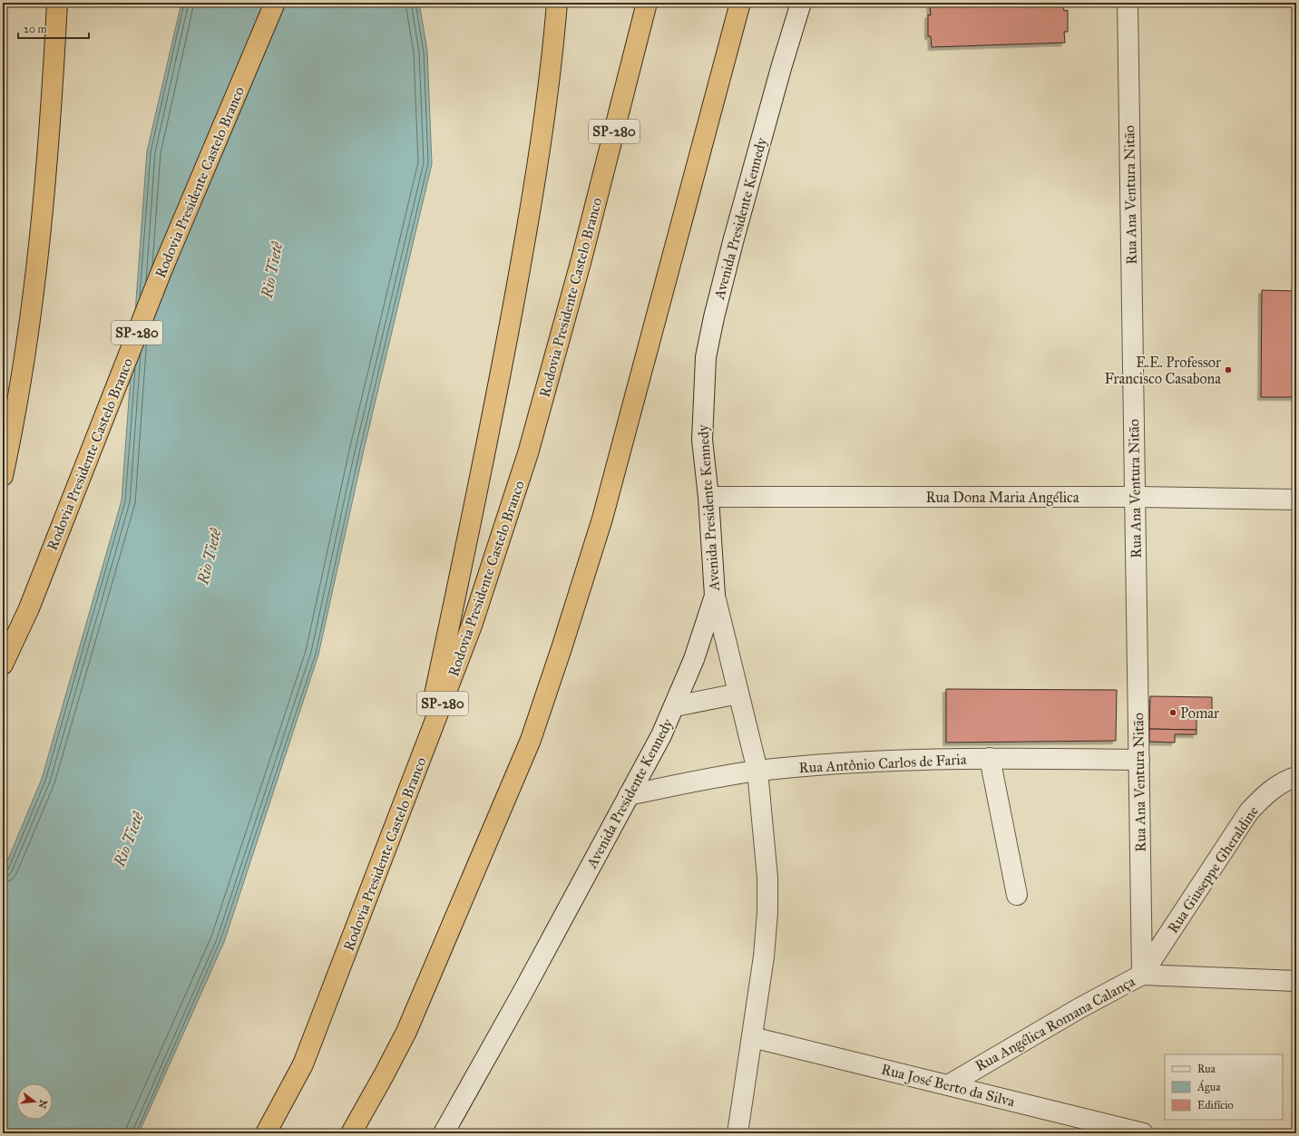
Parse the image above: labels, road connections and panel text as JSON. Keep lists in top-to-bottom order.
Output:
{
  "streets": {
    "highway": ["SP-280", "Rodovia Presidente Castelo Branco"],
    "street": [
      "Rua Ana Ventura Nitão",
      "Avenida Presidente Kennedy",
      "Rua Dona Maria Angélica",
      "Rua Antônio Carlos de Faria",
      "Rua Giuseppe Gheraldine",
      "Rua Angélica Romana Calança",
      "Rua José Berto da Silva"
    ]
  },
  "crossings": [
    ["Rua Ana Ventura Nitão", "Rua Dona Maria Angélica"],
    ["Rua Ana Ventura Nitão", "Rua Antônio Carlos de Faria"],
    ["Rua Ana Ventura Nitão", "Rua Giuseppe Gheraldine"],
    ["Rua Ana Ventura Nitão", "Rua Angélica Romana Calança"],
    ["Avenida Presidente Kennedy", "Rua Dona Maria Angélica"],
    ["Avenida Presidente Kennedy", "Rua Antônio Carlos de Faria"],
    ["Rua Giuseppe Gheraldine", "Rua Angélica Romana Calança"],
    ["Rua Angélica Romana Calança", "Rua José Berto da Silva"]
  ],
  "water": ["Rio Tietê"],
  "places": ["E.E. Professor Francisco Casabona", "Pomar"],
  "legend": ["Rua", "Água", "Edifício"],
  "scale_bar": "20 m",
  "north": "right"
}
